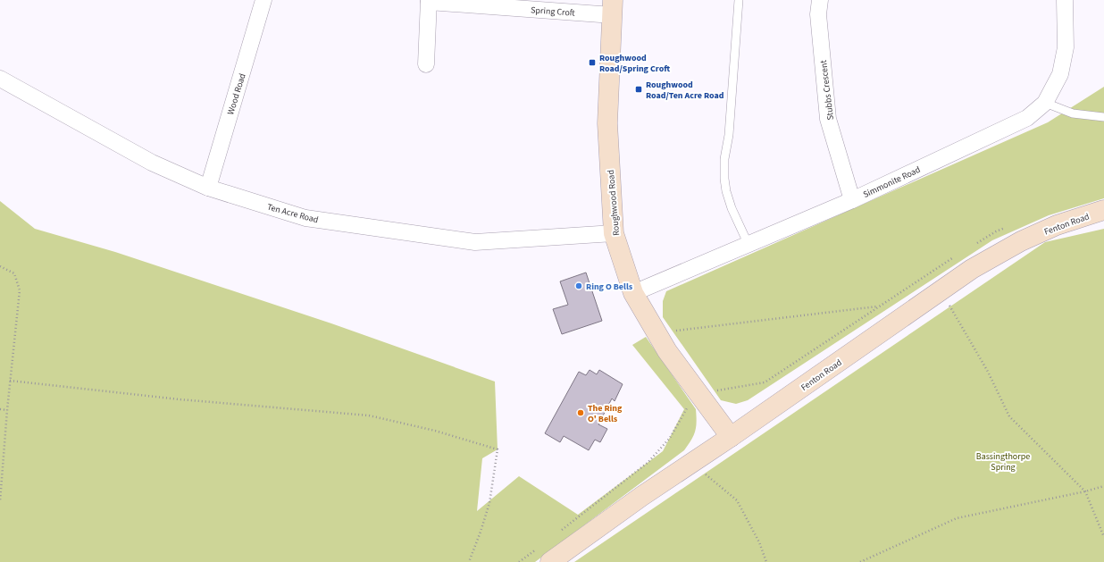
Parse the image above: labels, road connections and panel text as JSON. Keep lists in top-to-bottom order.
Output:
{
  "streets": {
    "street": [
      "Spring Croft",
      "Stubbs Crescent",
      "Wood Road",
      "Simmonite Road",
      "Roughwood Road",
      "Ten Acre Road",
      "Fenton Road"
    ]
  },
  "crossings": [
    ["Spring Croft", "Roughwood Road"],
    ["Stubbs Crescent", "Simmonite Road"],
    ["Wood Road", "Ten Acre Road"],
    ["Simmonite Road", "Roughwood Road"],
    ["Roughwood Road", "Ten Acre Road"],
    ["Roughwood Road", "Fenton Road"]
  ],
  "parks": ["Bassingthorpe Spring"],
  "places": {
    "transit": ["Roughwood Road/Spring Croft", "Roughwood Road/Ten Acre Road"],
    "other": ["Ring O Bells", "The Ring O' Bells"]
  }
}
